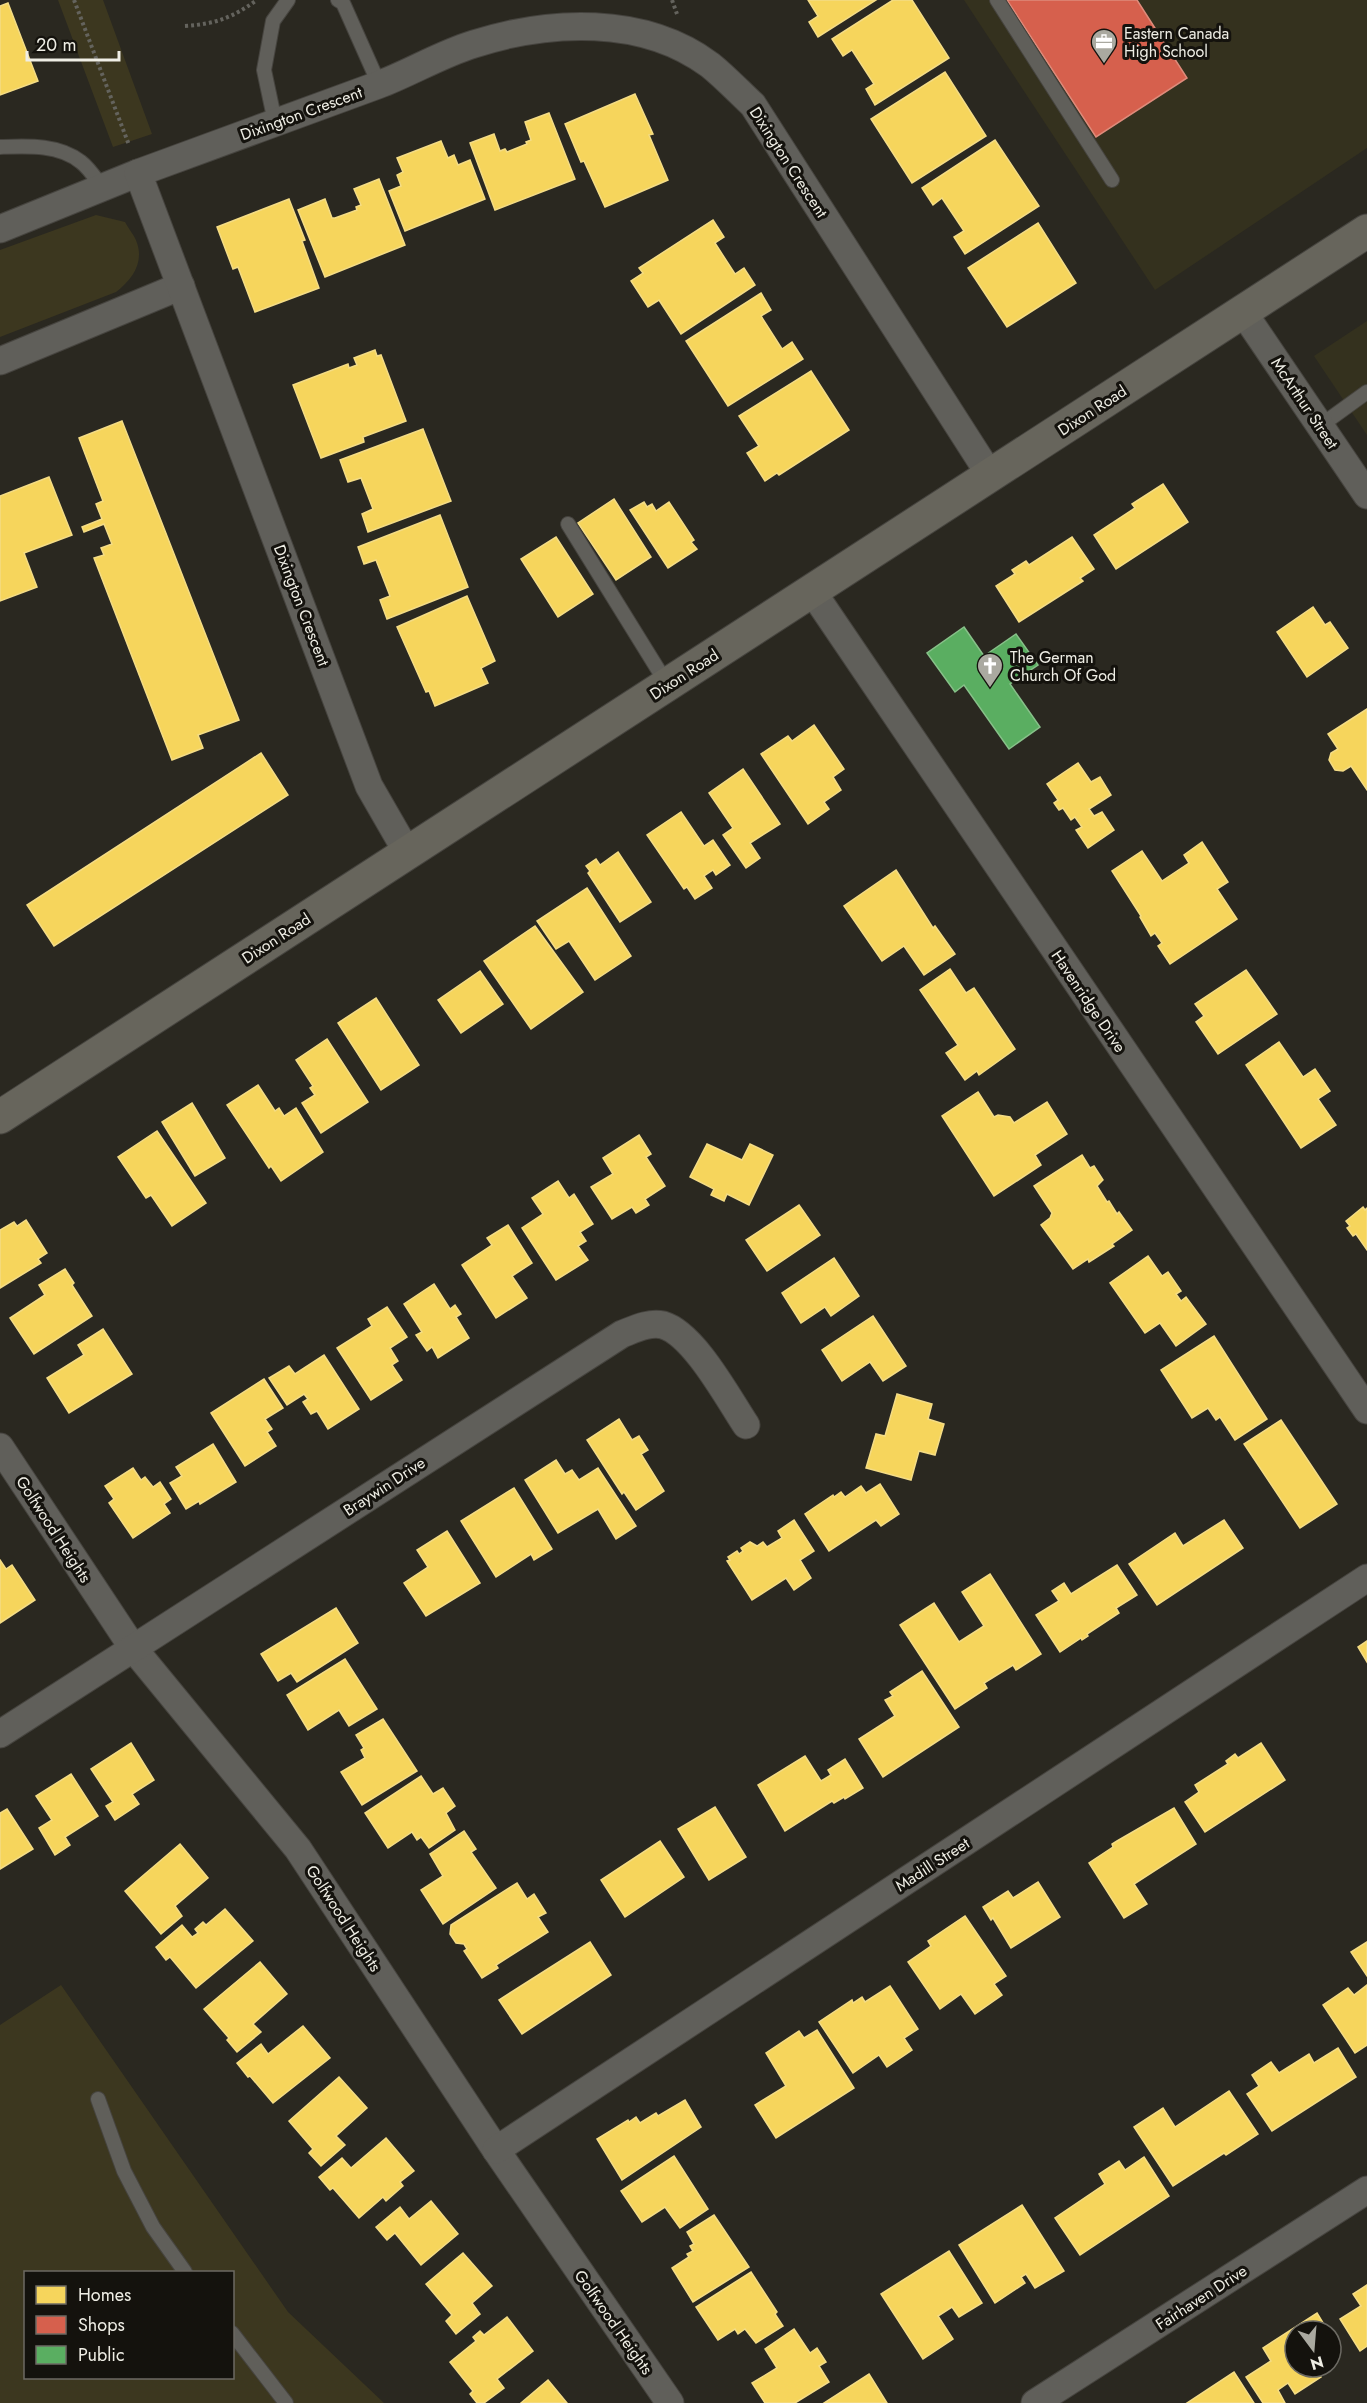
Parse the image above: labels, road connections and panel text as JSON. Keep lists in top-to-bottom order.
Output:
{
  "streets": {
    "main road": ["Dixon Road"],
    "street": [
      "Dixington Crescent",
      "McArthur Street",
      "Havenridge Drive",
      "Braywin Drive",
      "Golfwood Heights",
      "Madill Street",
      "Fairhaven Drive"
    ]
  },
  "crossings": [
    ["Dixington Crescent", "Dixon Road"],
    ["McArthur Street", "Dixon Road"],
    ["Dixon Road", "Havenridge Drive"],
    ["Braywin Drive", "Golfwood Heights"],
    ["Golfwood Heights", "Madill Street"]
  ],
  "places": {
    "office": ["Eastern Canada High School"],
    "church": ["The German Church Of God"]
  },
  "legend": ["Homes", "Shops", "Public"],
  "scale_bar": "20 m",
  "north": "bottom"
}
